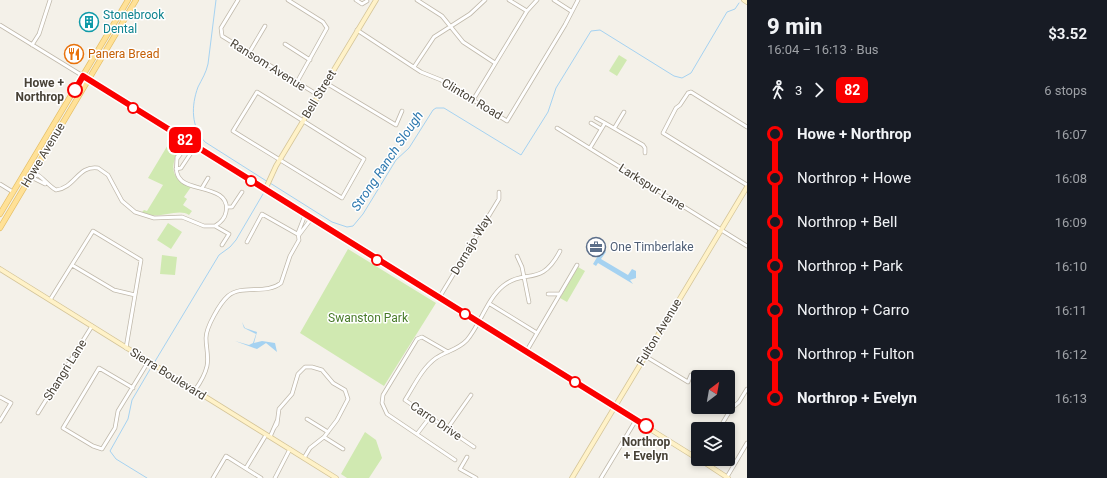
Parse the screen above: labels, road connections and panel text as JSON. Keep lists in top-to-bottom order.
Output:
{
  "streets": {
    "main road": ["Howe Avenue"],
    "street": [
      "Ransom Avenue",
      "Bell Street",
      "Clinton Road",
      "Larkspur Lane",
      "Dornajo Way",
      "Fulton Avenue",
      "Shangri Lane",
      "Sierra Boulevard",
      "Carro Drive"
    ]
  },
  "crossings": [
    ["Ransom Avenue", "Bell Street"],
    ["Bell Street", "Clinton Road"],
    ["Larkspur Lane", "Fulton Avenue"],
    ["Shangri Lane", "Sierra Boulevard"]
  ],
  "water": ["Strong Ranch Slough"],
  "parks": ["Swanston Park"],
  "places": {
    "building": ["Stonebrook Dental"],
    "restaurant": ["Panera Bread"],
    "other": ["Howe + Northrop", "Northrop + Evelyn"],
    "office": ["One Timberlake"]
  },
  "lines": ["bus line 82"],
  "north": "top right",
  "page": {
    "on_map": "82",
    "heading": ["9 min", "16:04 – 16:13 · Bus", "$3.52"],
    "legs": ["3", "82", "6 stops"],
    "list": [
      {
        "name": "Howe + Northrop",
        "value": "16:07"
      },
      {
        "name": "Northrop + Howe",
        "value": "16:08"
      },
      {
        "name": "Northrop + Bell",
        "value": "16:09"
      },
      {
        "name": "Northrop + Park",
        "value": "16:10"
      },
      {
        "name": "Northrop + Carro",
        "value": "16:11"
      },
      {
        "name": "Northrop + Fulton",
        "value": "16:12"
      },
      {
        "name": "Northrop + Evelyn",
        "value": "16:13"
      }
    ]
  }
}
